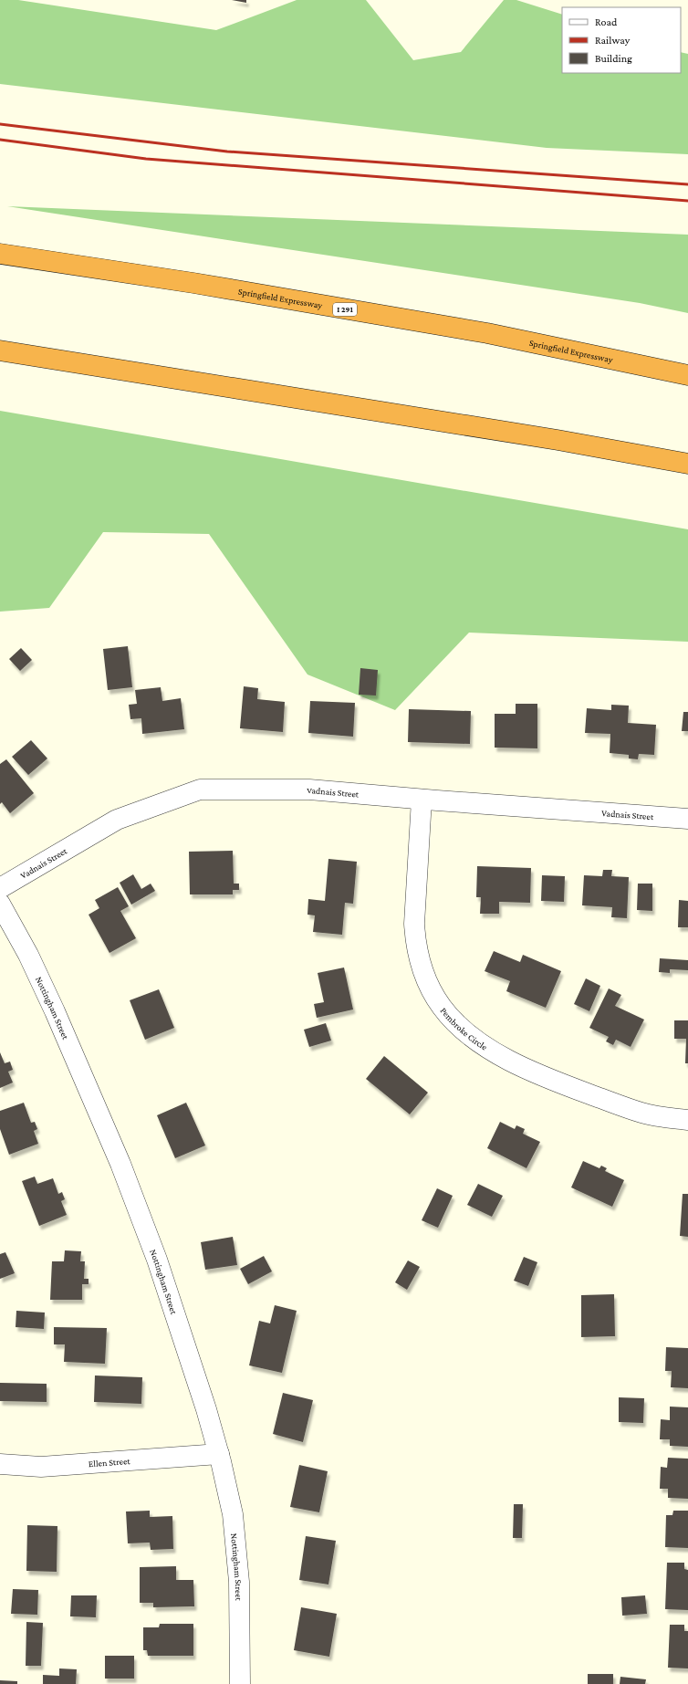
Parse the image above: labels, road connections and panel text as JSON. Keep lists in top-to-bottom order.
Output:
{
  "streets": {
    "highway": ["Springfield Expressway", "I 291"],
    "street": [
      "Vadnais Street",
      "Nottingham Street",
      "Pembroke Circle",
      "Ellen Street"
    ]
  },
  "crossings": [
    ["Vadnais Street", "Pembroke Circle"],
    ["Nottingham Street", "Ellen Street"]
  ],
  "legend": ["Road", "Railway", "Building"]
}
